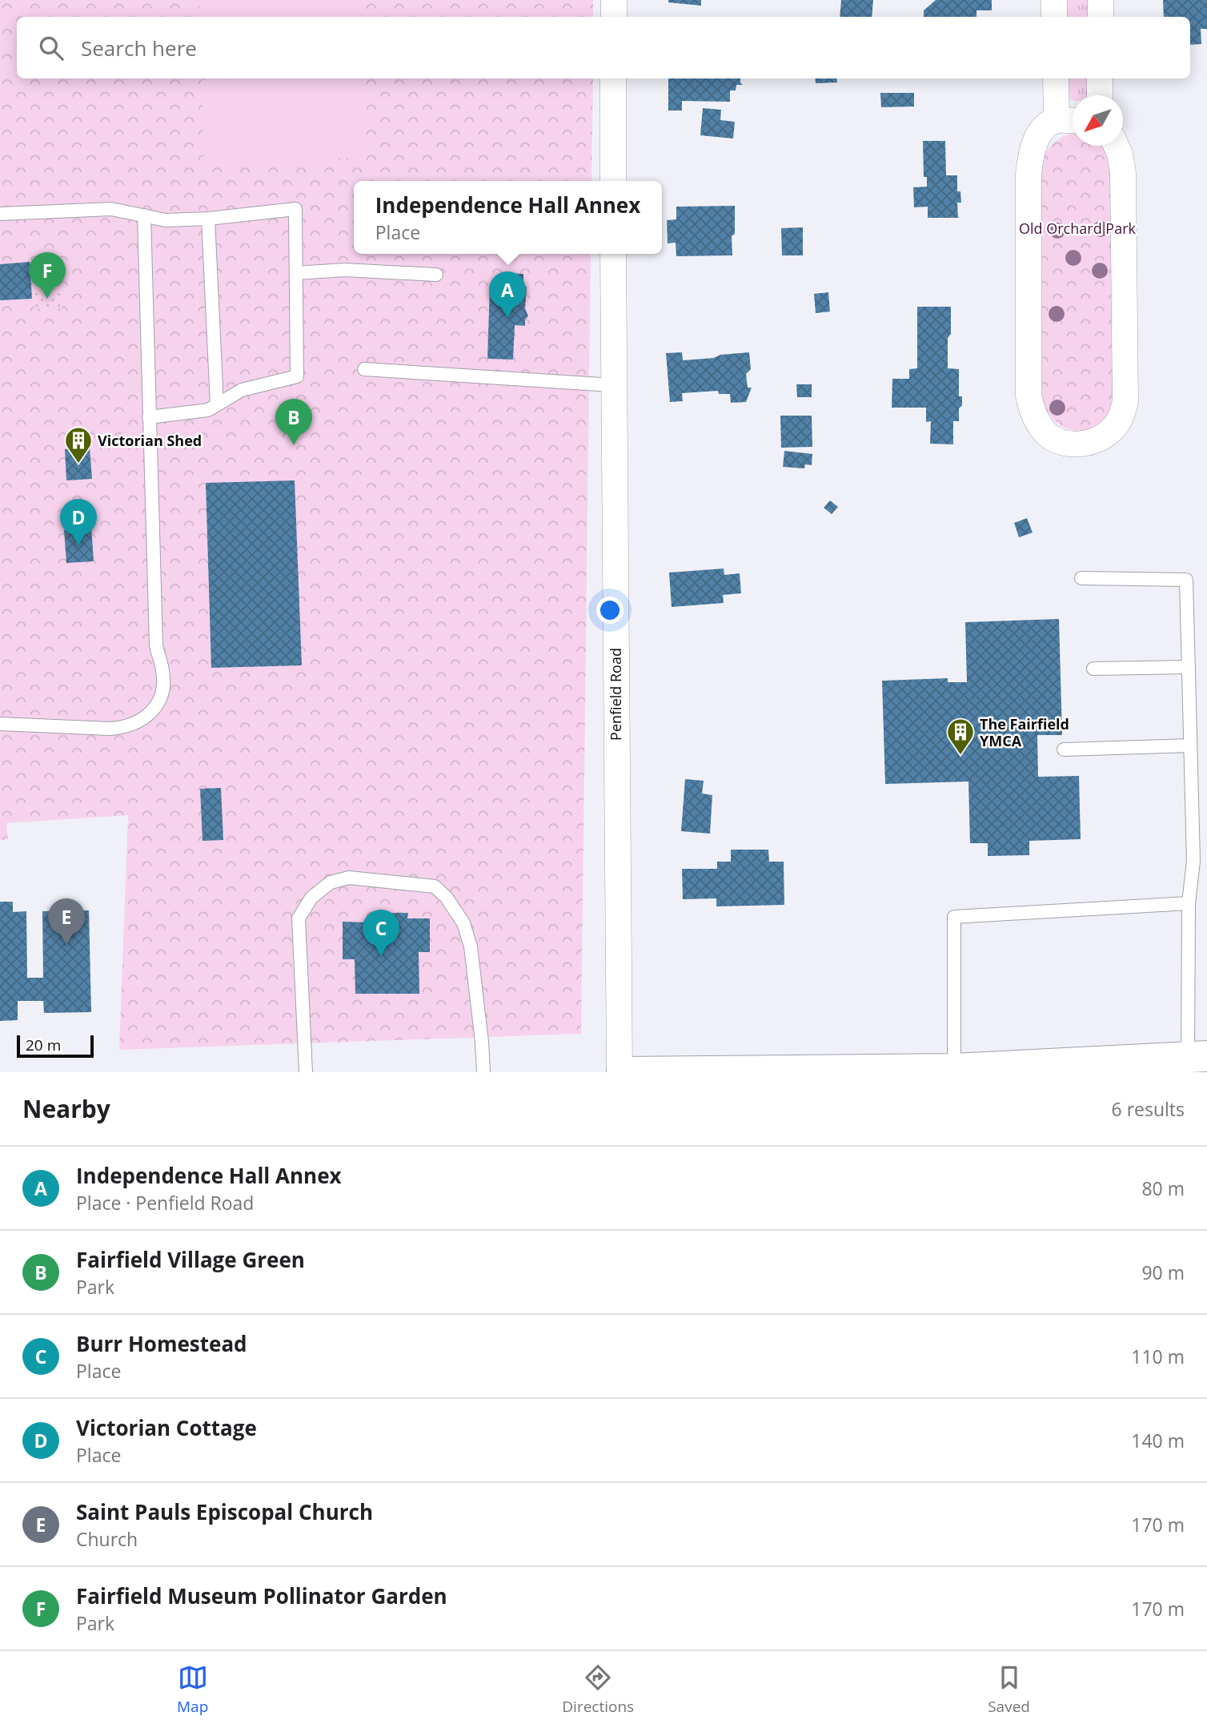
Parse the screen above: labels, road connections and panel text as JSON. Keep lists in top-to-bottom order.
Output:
{
  "streets": {
    "street": ["Penfield Road"]
  },
  "parks": ["Old Orchard Park"],
  "places": {
    "building": ["Victorian Shed", "The Fairfield YMCA"]
  },
  "scale_bar": "20 m",
  "north": "bottom left",
  "page": {
    "search": "Search here",
    "popup": ["Independence Hall Annex", "Place"],
    "pins": [
      "F",
      "A",
      "B",
      "D",
      "E",
      "C"
    ],
    "scale": "20 m",
    "heading": ["Nearby", "6 results"],
    "list": [
      {
        "mark": "A",
        "name": "Independence Hall Annex",
        "note": "Place · Penfield Road",
        "value": "80 m"
      },
      {
        "mark": "B",
        "name": "Fairfield Village Green",
        "note": "Park",
        "value": "90 m"
      },
      {
        "mark": "C",
        "name": "Burr Homestead",
        "note": "Place",
        "value": "110 m"
      },
      {
        "mark": "D",
        "name": "Victorian Cottage",
        "note": "Place",
        "value": "140 m"
      },
      {
        "mark": "E",
        "name": "Saint Pauls Episcopal Church",
        "note": "Church",
        "value": "170 m"
      },
      {
        "mark": "F",
        "name": "Fairfield Museum Pollinator Garden",
        "note": "Park",
        "value": "170 m"
      }
    ],
    "nav": ["Map", "Directions", "Saved"]
  }
}
